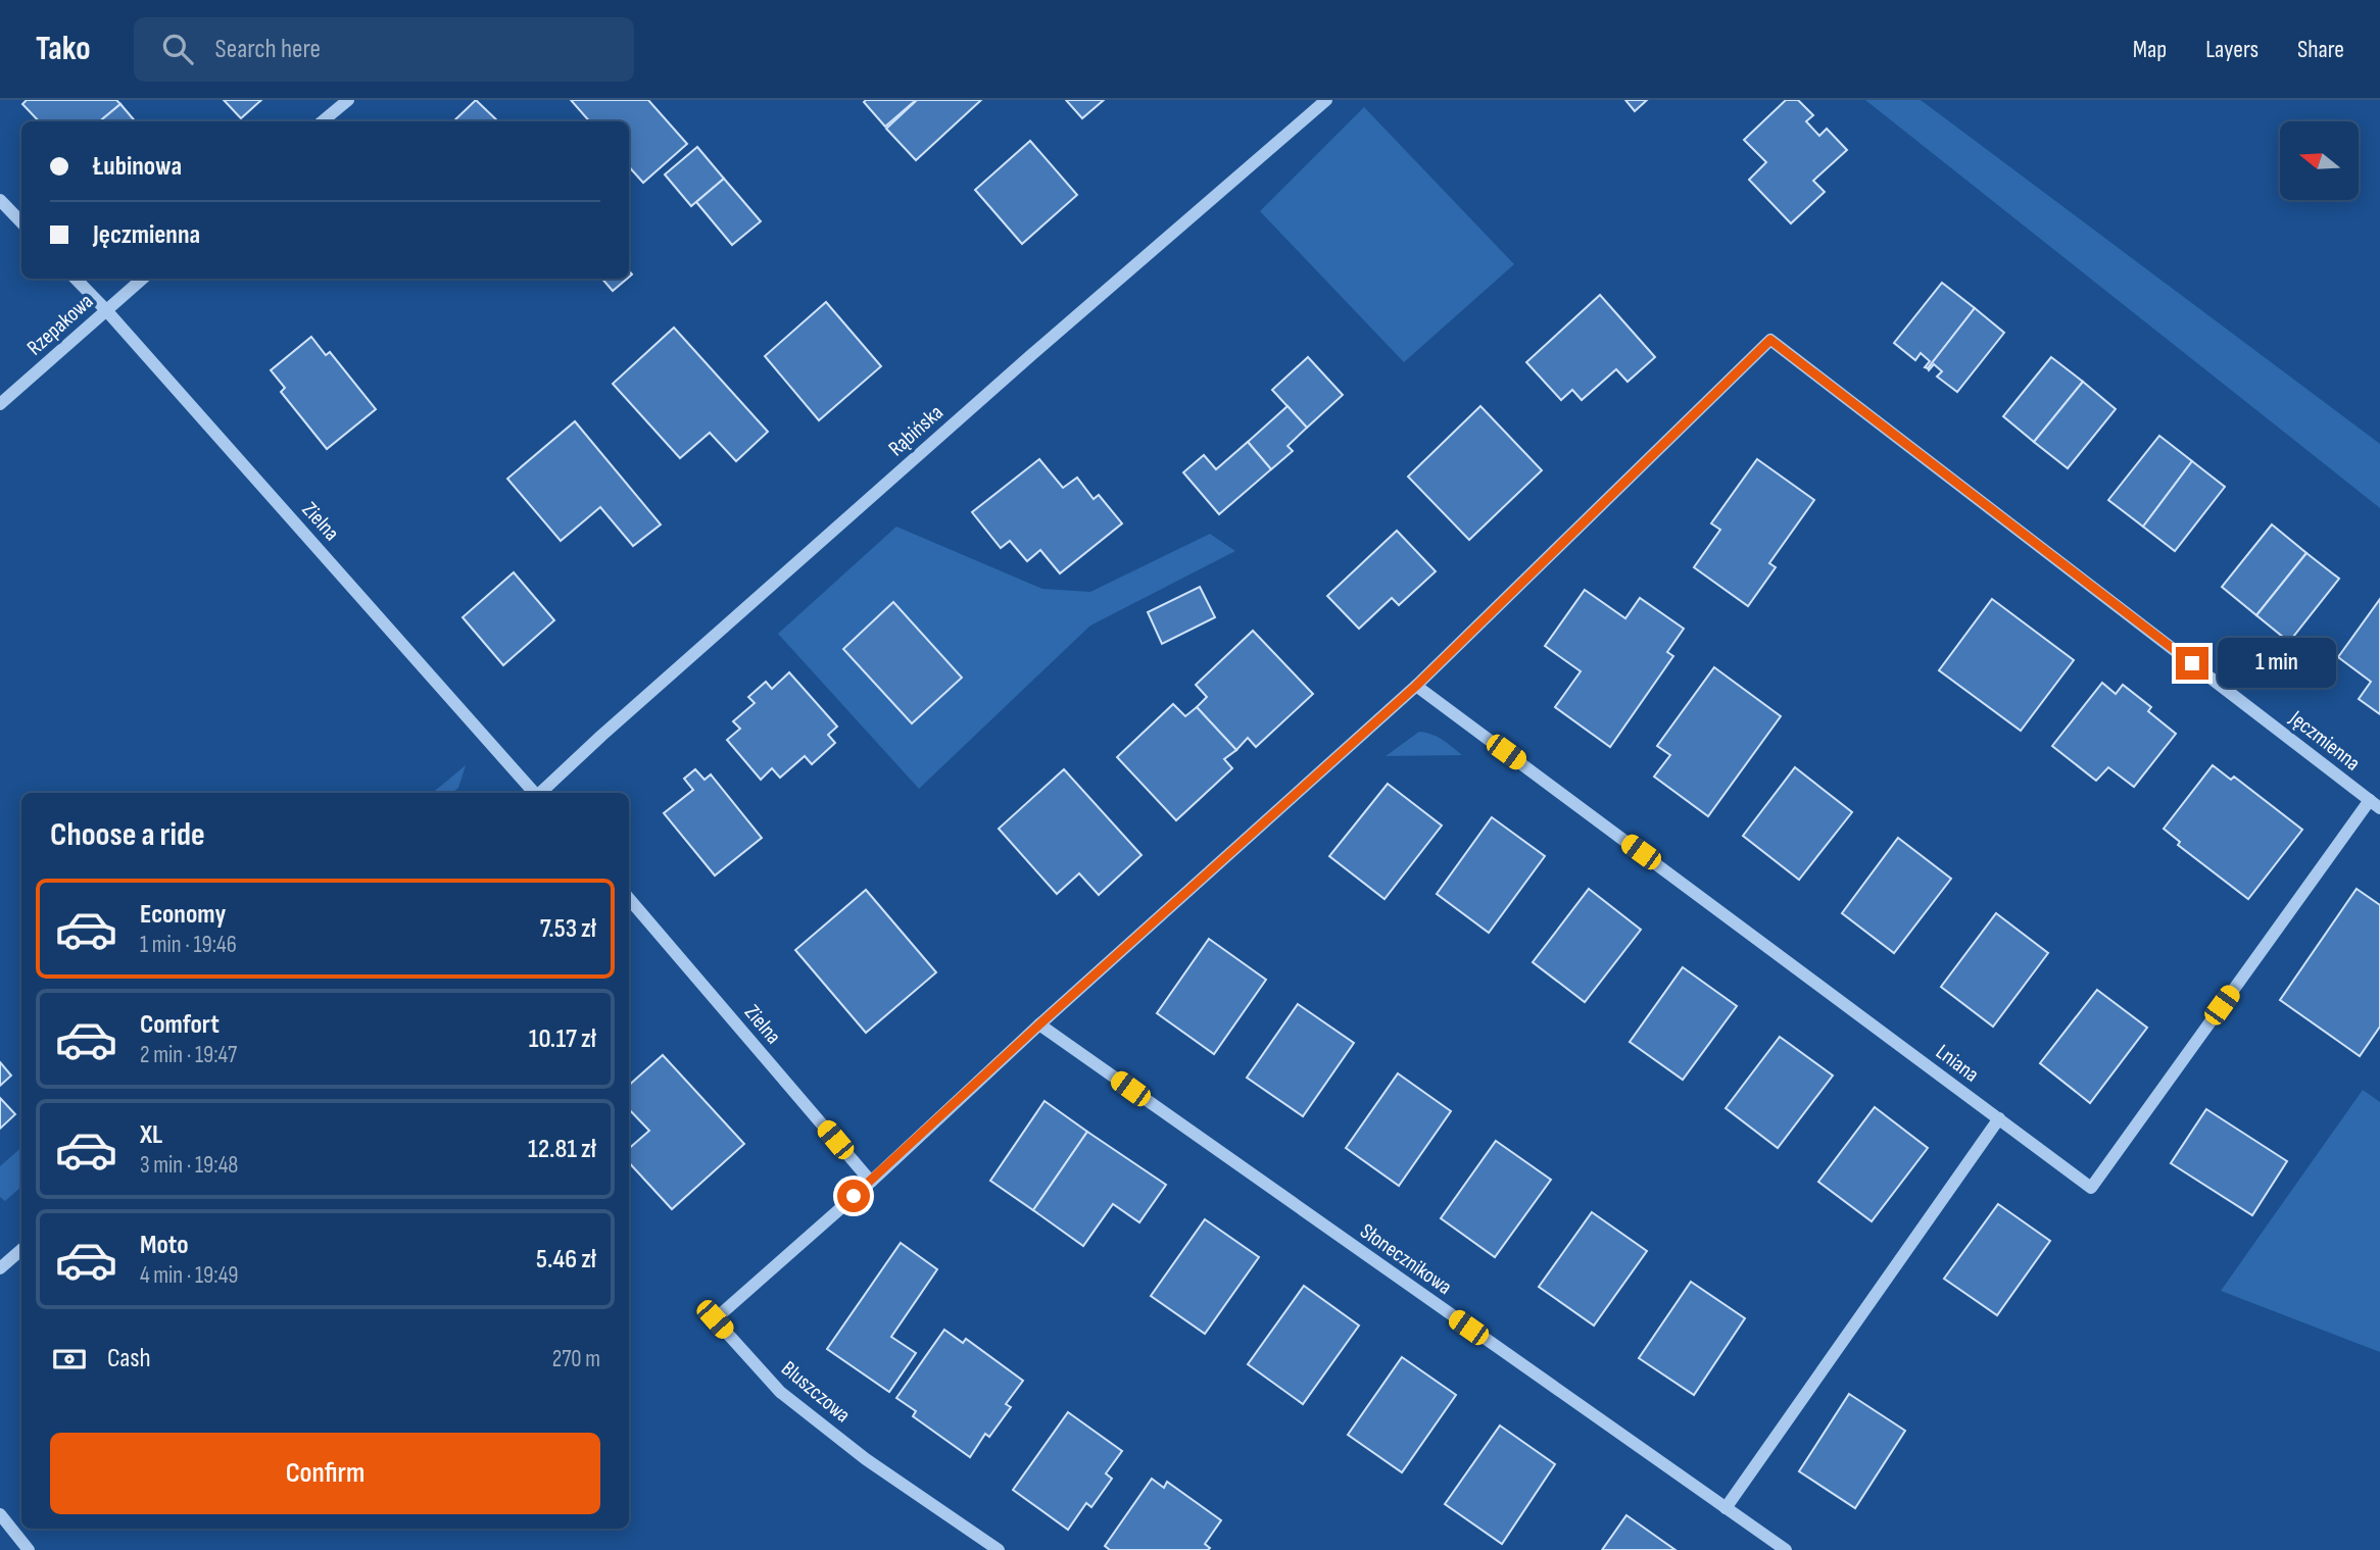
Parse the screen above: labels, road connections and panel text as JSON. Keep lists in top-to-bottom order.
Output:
{
  "streets": {
    "street": [
      "Rzepakowa",
      "Rąbińska",
      "Zielna",
      "Jęczmienna",
      "Lniana",
      "Słonecznikowa",
      "Bluszczowa"
    ]
  },
  "crossings": [
    ["Rzepakowa", "Zielna"],
    ["Zielna", "Bluszczowa"],
    ["Jęczmienna", "Lniana"]
  ],
  "north": "left",
  "page": {
    "header": "Tako",
    "search": "Search here",
    "nav": ["Map", "Layers", "Share"],
    "banner": ["Łubinowa", "Jęczmienna"],
    "bubble": "1 min",
    "heading": "Choose a ride",
    "list": [
      {
        "name": "Economy",
        "note": "1 min · 19:46",
        "value": "7.53 zł"
      },
      {
        "name": "Comfort",
        "note": "2 min · 19:47",
        "value": "10.17 zł"
      },
      {
        "name": "XL",
        "note": "3 min · 19:48",
        "value": "12.81 zł"
      },
      {
        "name": "Moto",
        "note": "4 min · 19:49",
        "value": "5.46 zł"
      }
    ],
    "pay": ["Cash", "270 m"],
    "buttons": "Confirm"
  }
}
